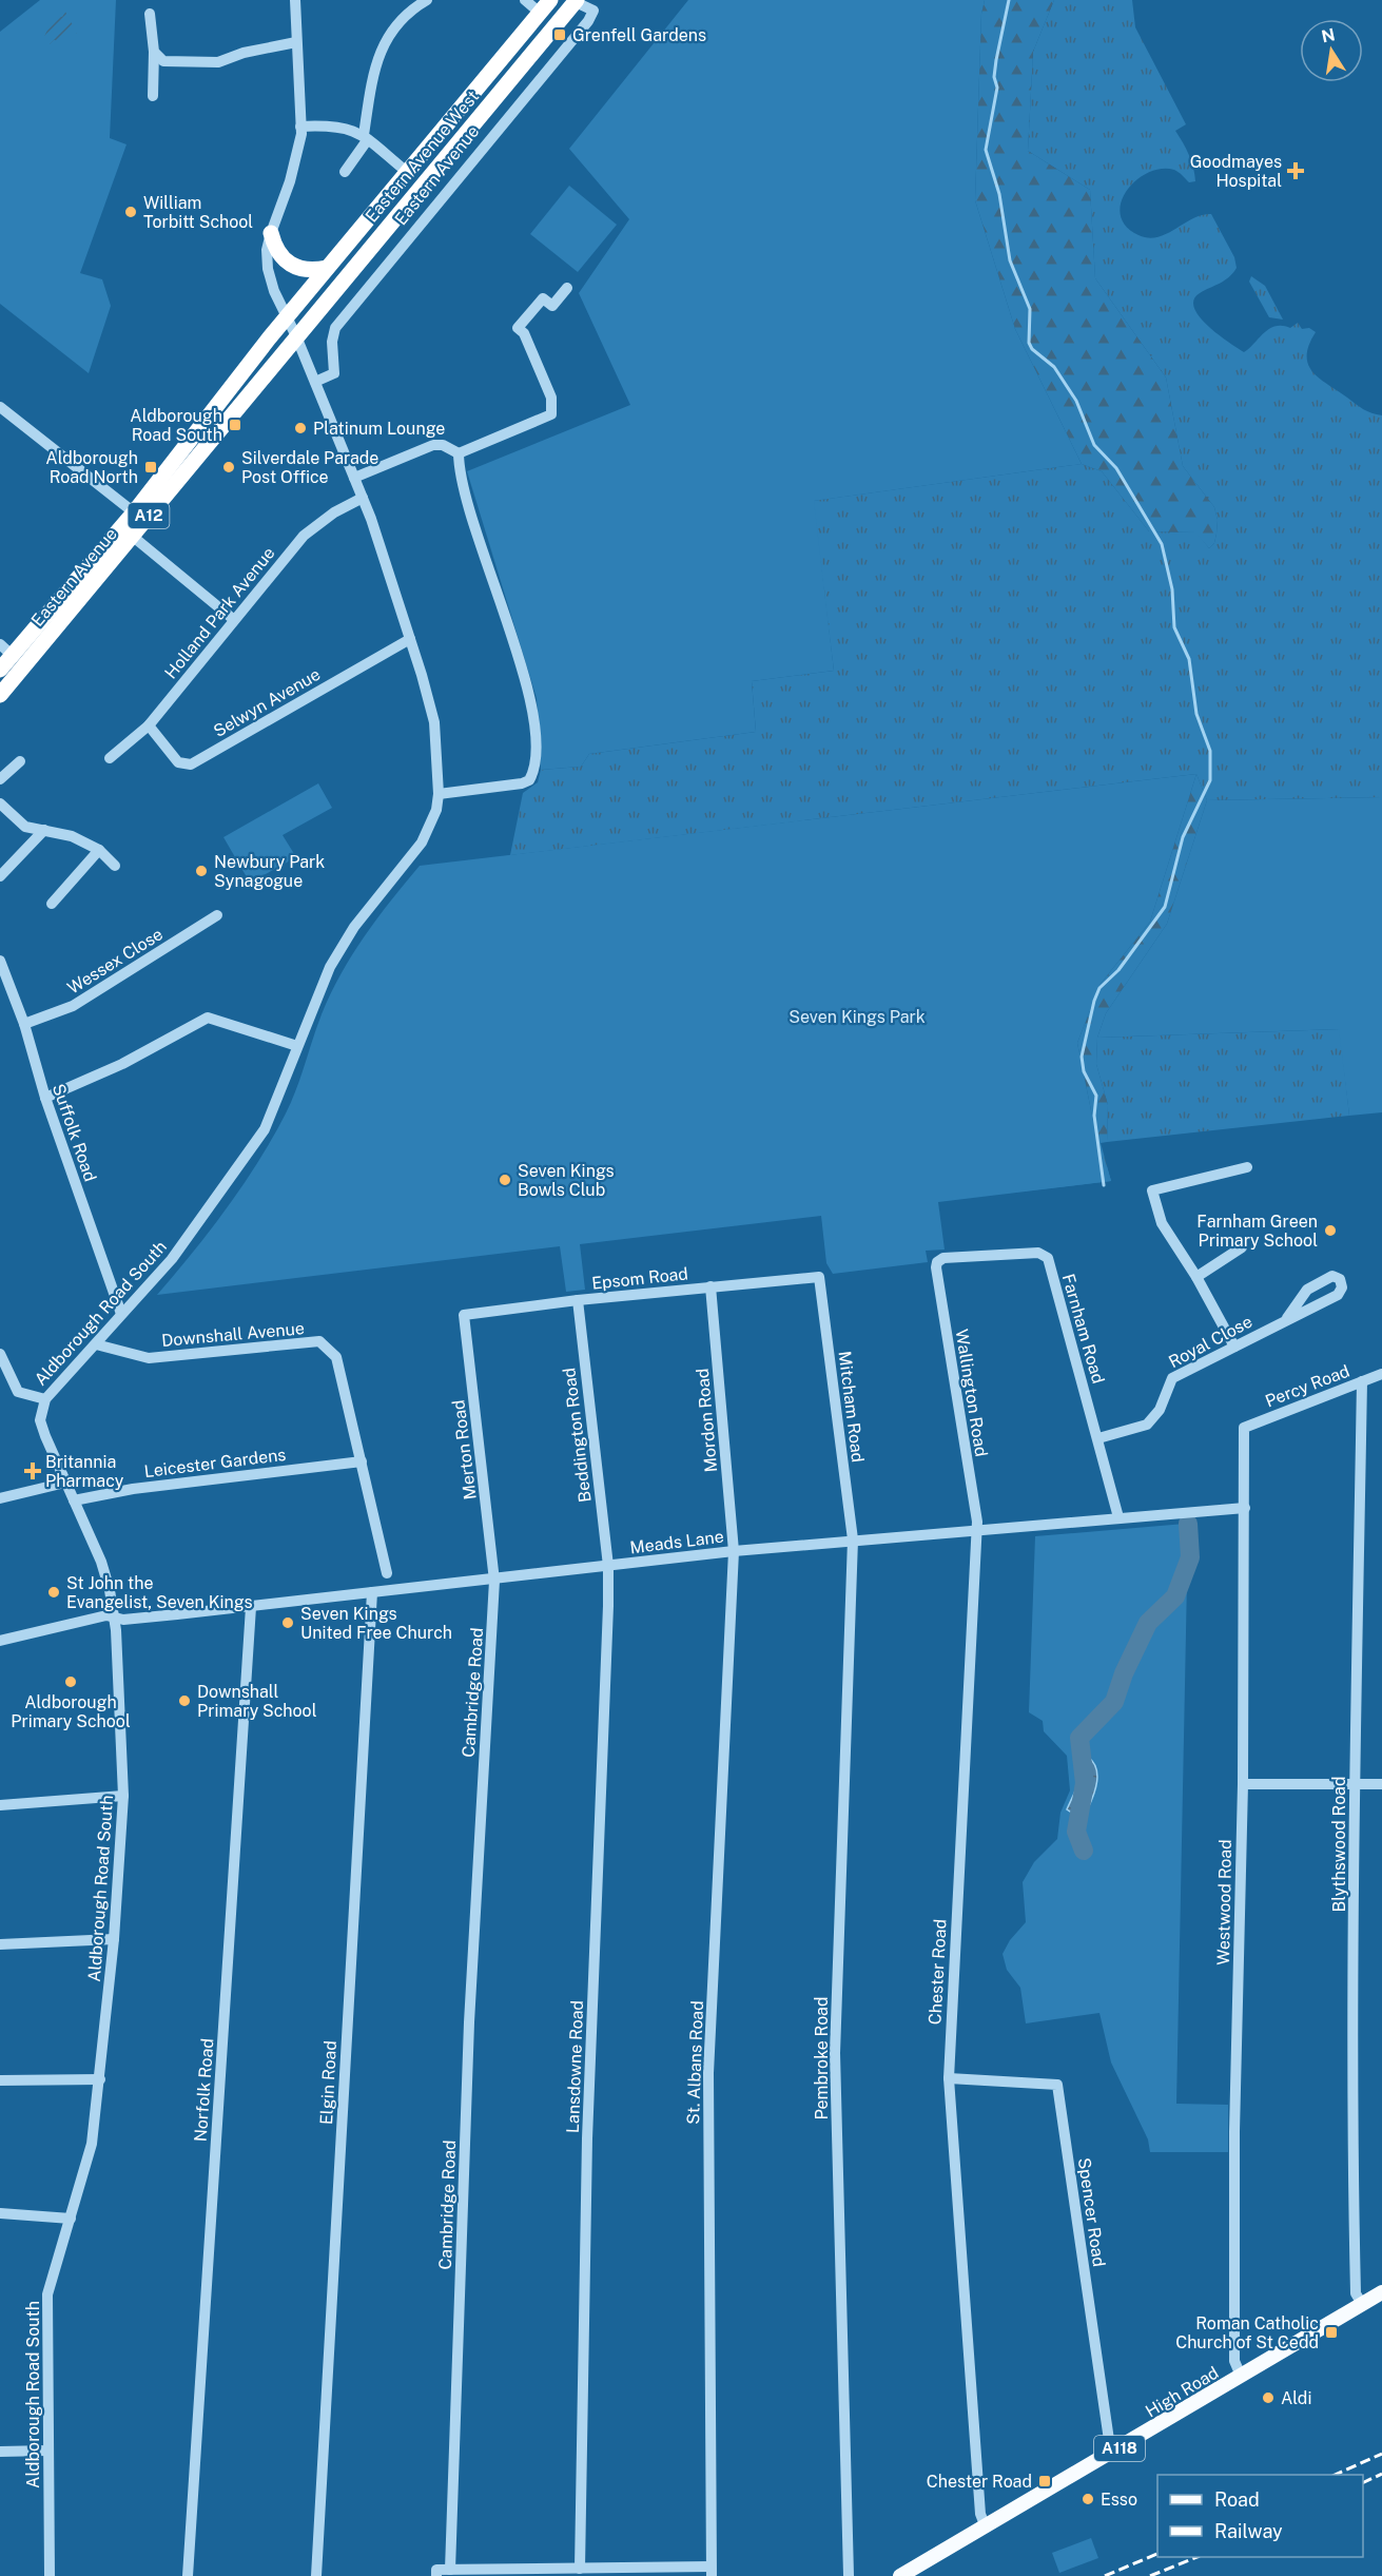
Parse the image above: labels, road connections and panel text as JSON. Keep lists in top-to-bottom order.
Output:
{
  "streets": {
    "highway": ["Eastern Avenue West", "Eastern Avenue", "A12"],
    "main road": ["High Road", "A118"],
    "street": [
      "Holland Park Avenue",
      "Selwyn Avenue",
      "Wessex Close",
      "Suffolk Road",
      "Epsom Road",
      "Aldborough Road South",
      "Farnham Road",
      "Downshall Avenue",
      "Royal Close",
      "Percy Road",
      "Wallington Road",
      "Mitcham Road",
      "Mordon Road",
      "Beddington Road",
      "Merton Road",
      "Leicester Gardens",
      "Meads Lane",
      "Cambridge Road",
      "Blythswood Road",
      "Westwood Road",
      "Chester Road",
      "Pembroke Road",
      "St. Albans Road",
      "Lansdowne Road",
      "Elgin Road",
      "Norfolk Road",
      "Spencer Road"
    ]
  },
  "crossings": [
    ["Eastern Avenue West", "Eastern Avenue"],
    ["Eastern Avenue West", "Aldborough Road South"],
    ["Eastern Avenue", "Aldborough Road South"],
    ["Holland Park Avenue", "Selwyn Avenue"],
    ["Holland Park Avenue", "Aldborough Road South"],
    ["Selwyn Avenue", "Aldborough Road South"],
    ["Wessex Close", "Suffolk Road"],
    ["Suffolk Road", "Aldborough Road South"],
    ["Epsom Road", "Mitcham Road"],
    ["Epsom Road", "Mordon Road"],
    ["Epsom Road", "Beddington Road"],
    ["Epsom Road", "Merton Road"],
    ["Aldborough Road South", "Downshall Avenue"],
    ["Aldborough Road South", "Leicester Gardens"],
    ["Aldborough Road South", "Meads Lane"],
    ["Farnham Road", "Royal Close"],
    ["Farnham Road", "Wallington Road"],
    ["Farnham Road", "Meads Lane"],
    ["Downshall Avenue", "Leicester Gardens"],
    ["Percy Road", "Blythswood Road"],
    ["Percy Road", "Westwood Road"],
    ["Wallington Road", "Meads Lane"],
    ["Wallington Road", "Chester Road"],
    ["Mitcham Road", "Meads Lane"],
    ["Mitcham Road", "Pembroke Road"],
    ["Mordon Road", "Meads Lane"],
    ["Mordon Road", "St. Albans Road"],
    ["Beddington Road", "Meads Lane"],
    ["Beddington Road", "Lansdowne Road"],
    ["Merton Road", "Meads Lane"],
    ["Merton Road", "Cambridge Road"],
    ["Meads Lane", "Cambridge Road"],
    ["Meads Lane", "Westwood Road"],
    ["Meads Lane", "Chester Road"],
    ["Meads Lane", "Pembroke Road"],
    ["Meads Lane", "St. Albans Road"],
    ["Meads Lane", "Lansdowne Road"],
    ["Meads Lane", "Elgin Road"],
    ["Meads Lane", "Norfolk Road"],
    ["Blythswood Road", "High Road"],
    ["Westwood Road", "High Road"],
    ["Chester Road", "Spencer Road"],
    ["Chester Road", "High Road"],
    ["Spencer Road", "High Road"]
  ],
  "parks": ["Seven Kings Park"],
  "places": {
    "transit": [
      "Grenfell Gardens",
      "Aldborough Road South",
      "Aldborough Road North",
      "Roman Catholic Church of St Cedd",
      "Chester Road"
    ],
    "health": ["Goodmayes Hospital", "Britannia Pharmacy"],
    "other": [
      "William Torbitt School",
      "Platinum Lounge",
      "Silverdale Parade Post Office",
      "Newbury Park Synagogue",
      "Seven Kings Bowls Club",
      "Farnham Green Primary School",
      "St John the Evangelist, Seven Kings",
      "Seven Kings United Free Church",
      "Aldborough Primary School",
      "Downshall Primary School",
      "Aldi",
      "Esso"
    ]
  },
  "legend": ["Road", "Railway"],
  "north": "top"
}
